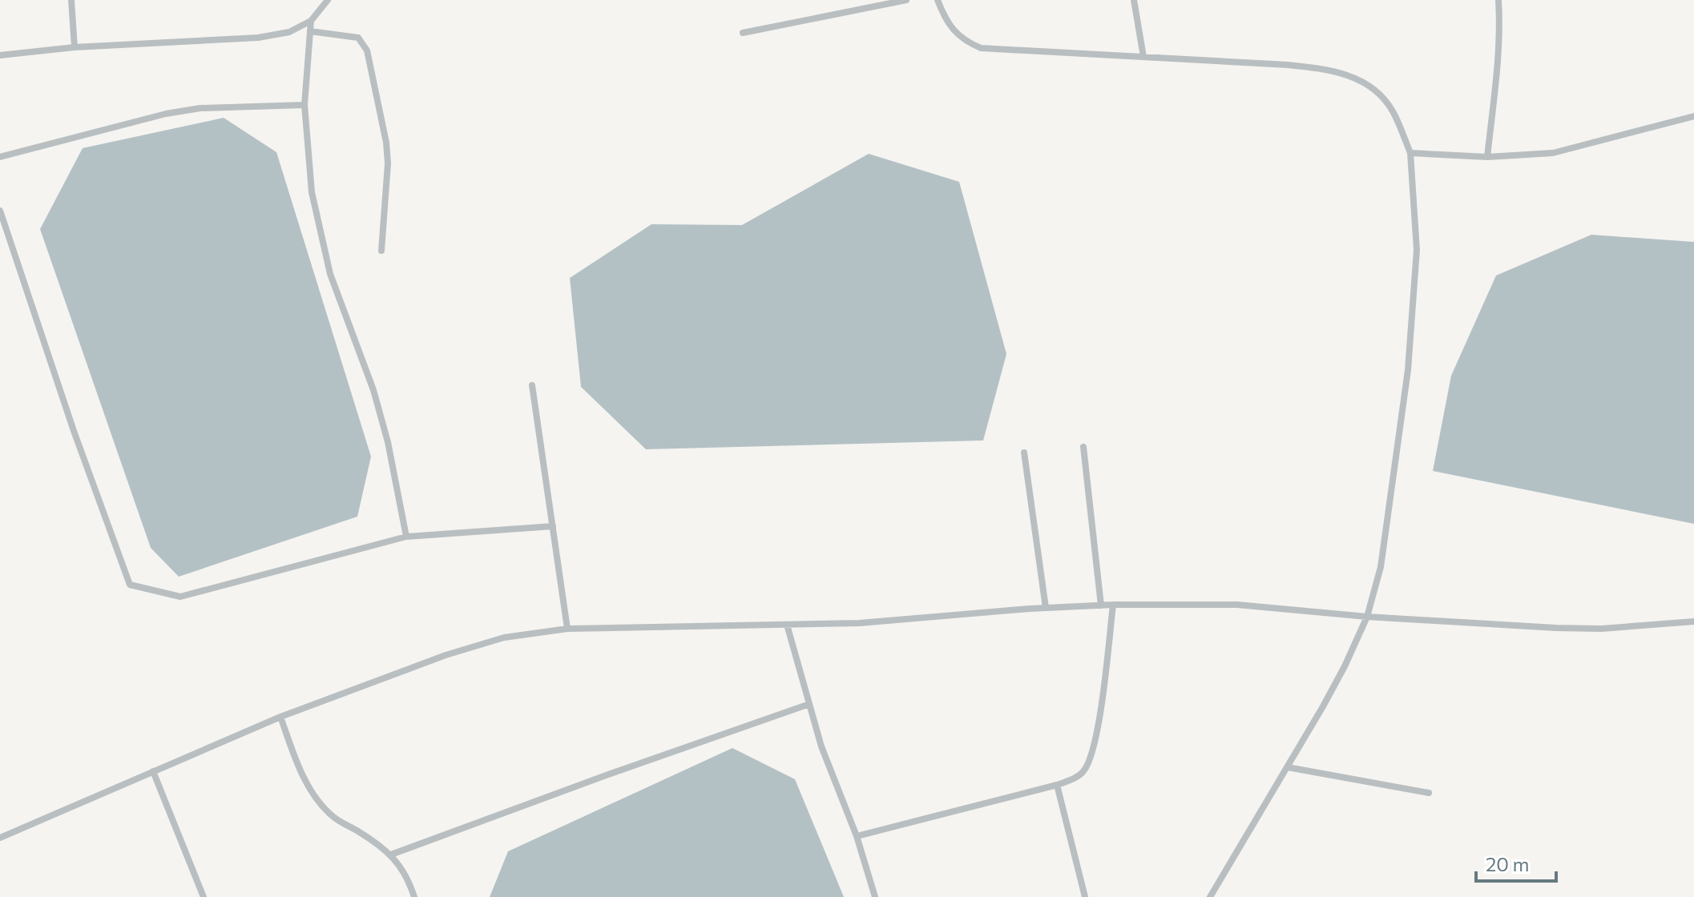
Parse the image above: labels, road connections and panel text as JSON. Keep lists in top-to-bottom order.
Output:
{
  "scale_bar": "20 m"
}
